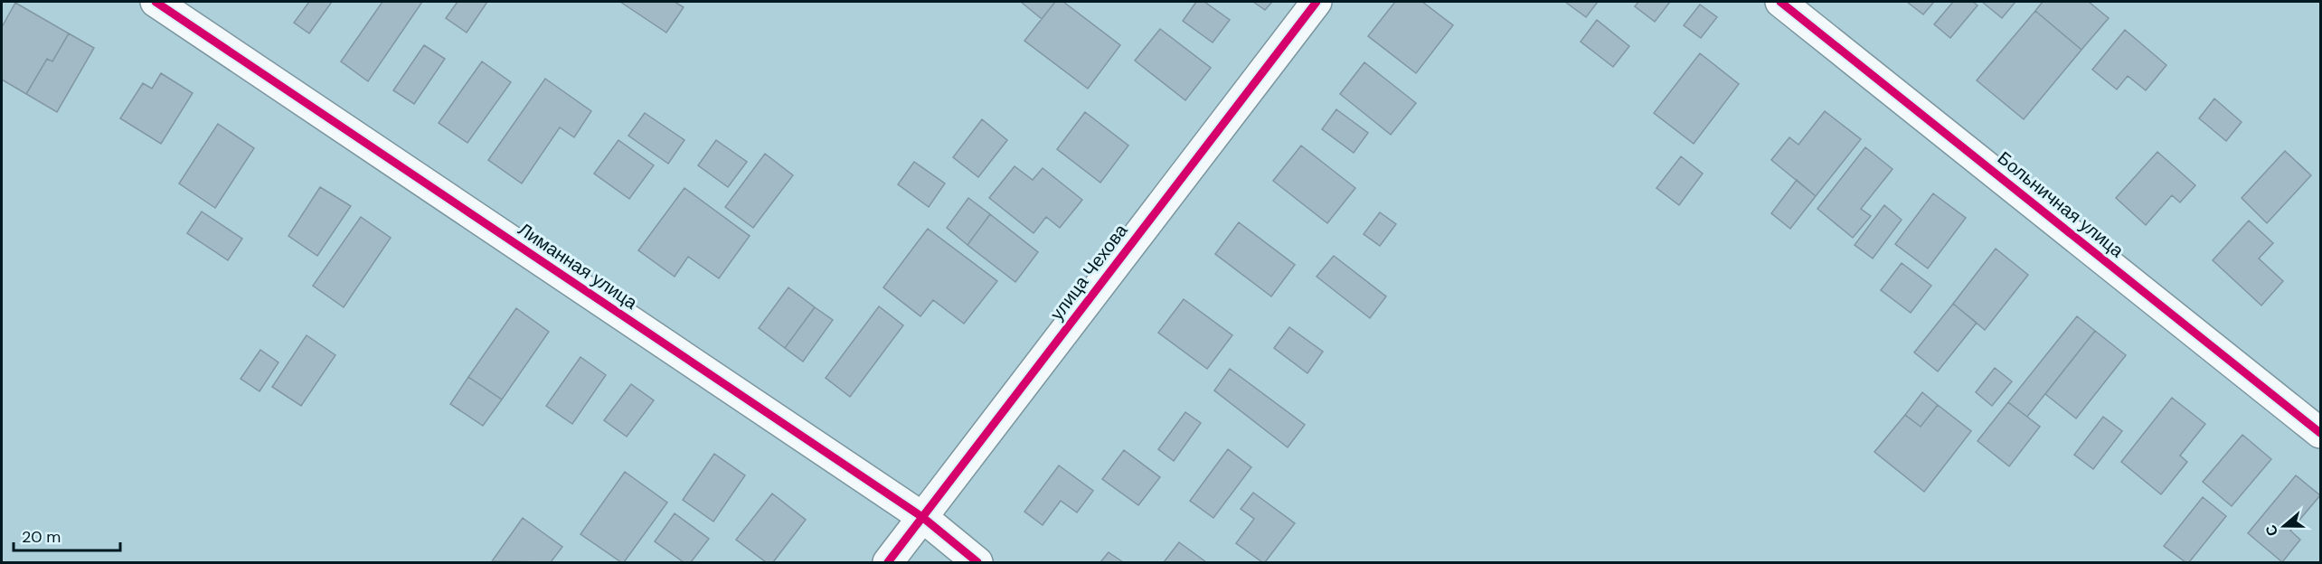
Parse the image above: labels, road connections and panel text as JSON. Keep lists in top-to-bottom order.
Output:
{
  "streets": {
    "street": ["Больничная улица", "Лиманная улица", "улица Чехова"]
  },
  "crossings": [
    ["Лиманная улица", "улица Чехова"]
  ],
  "scale_bar": "20 m",
  "north": "left"
}
